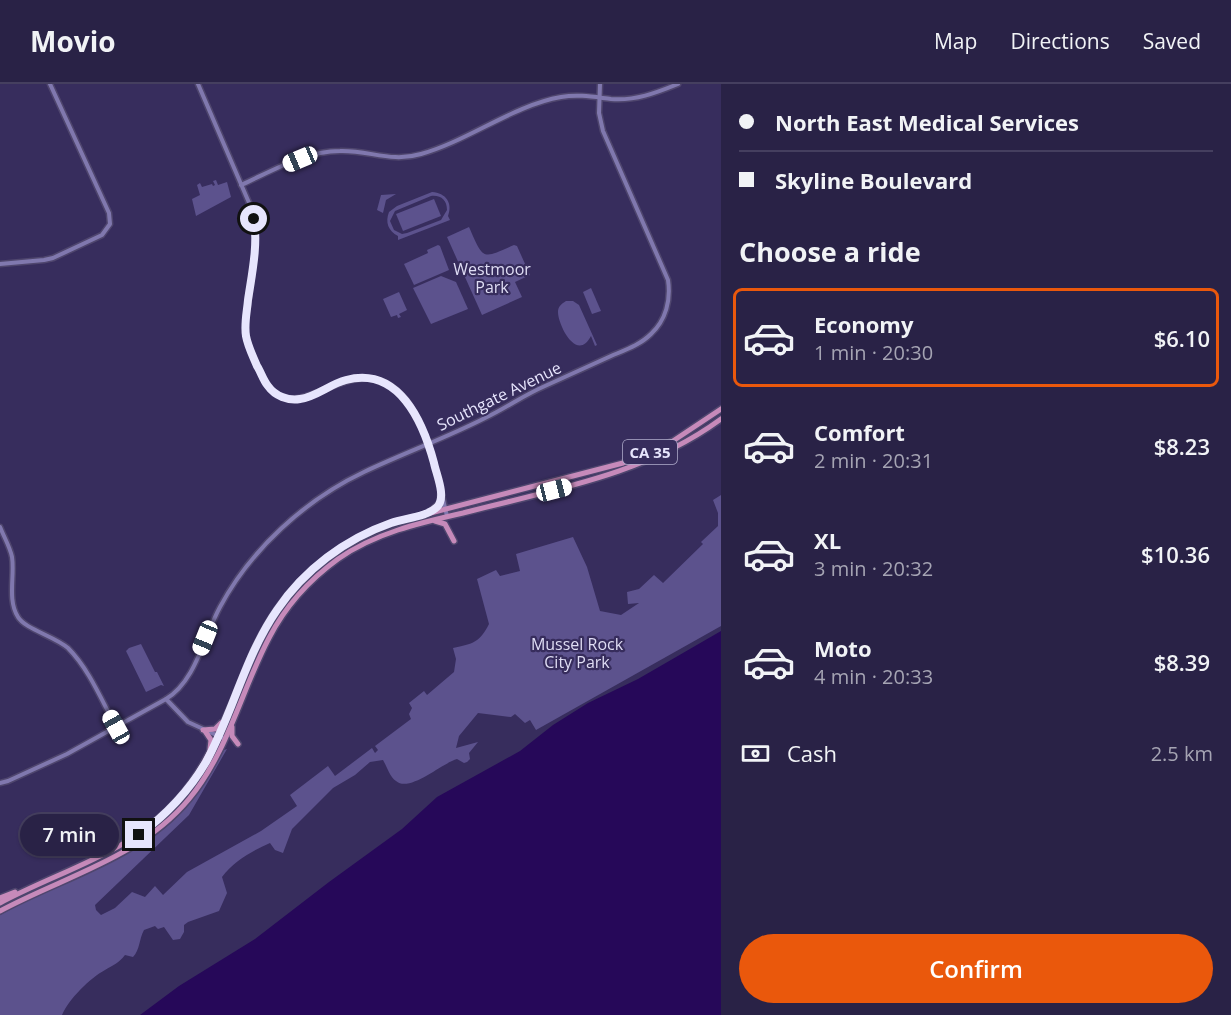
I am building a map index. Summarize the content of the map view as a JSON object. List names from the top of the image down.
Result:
{
  "streets": {
    "main road": ["CA 35"],
    "street": ["Southgate Avenue"]
  },
  "parks": ["Westmoor Park", "Mussel Rock City Park"],
  "page": {
    "header": "Movio",
    "nav": ["Map", "Directions", "Saved"],
    "banner": ["North East Medical Services", "Skyline Boulevard"],
    "heading": "Choose a ride",
    "list": [
      {
        "name": "Economy",
        "note": "1 min · 20:30",
        "value": "$6.10"
      },
      {
        "name": "Comfort",
        "note": "2 min · 20:31",
        "value": "$8.23"
      },
      {
        "name": "XL",
        "note": "3 min · 20:32",
        "value": "$10.36"
      },
      {
        "name": "Moto",
        "note": "4 min · 20:33",
        "value": "$8.39"
      }
    ],
    "pay": ["Cash", "2.5 km"],
    "bubble": "7 min",
    "buttons": "Confirm"
  }
}
